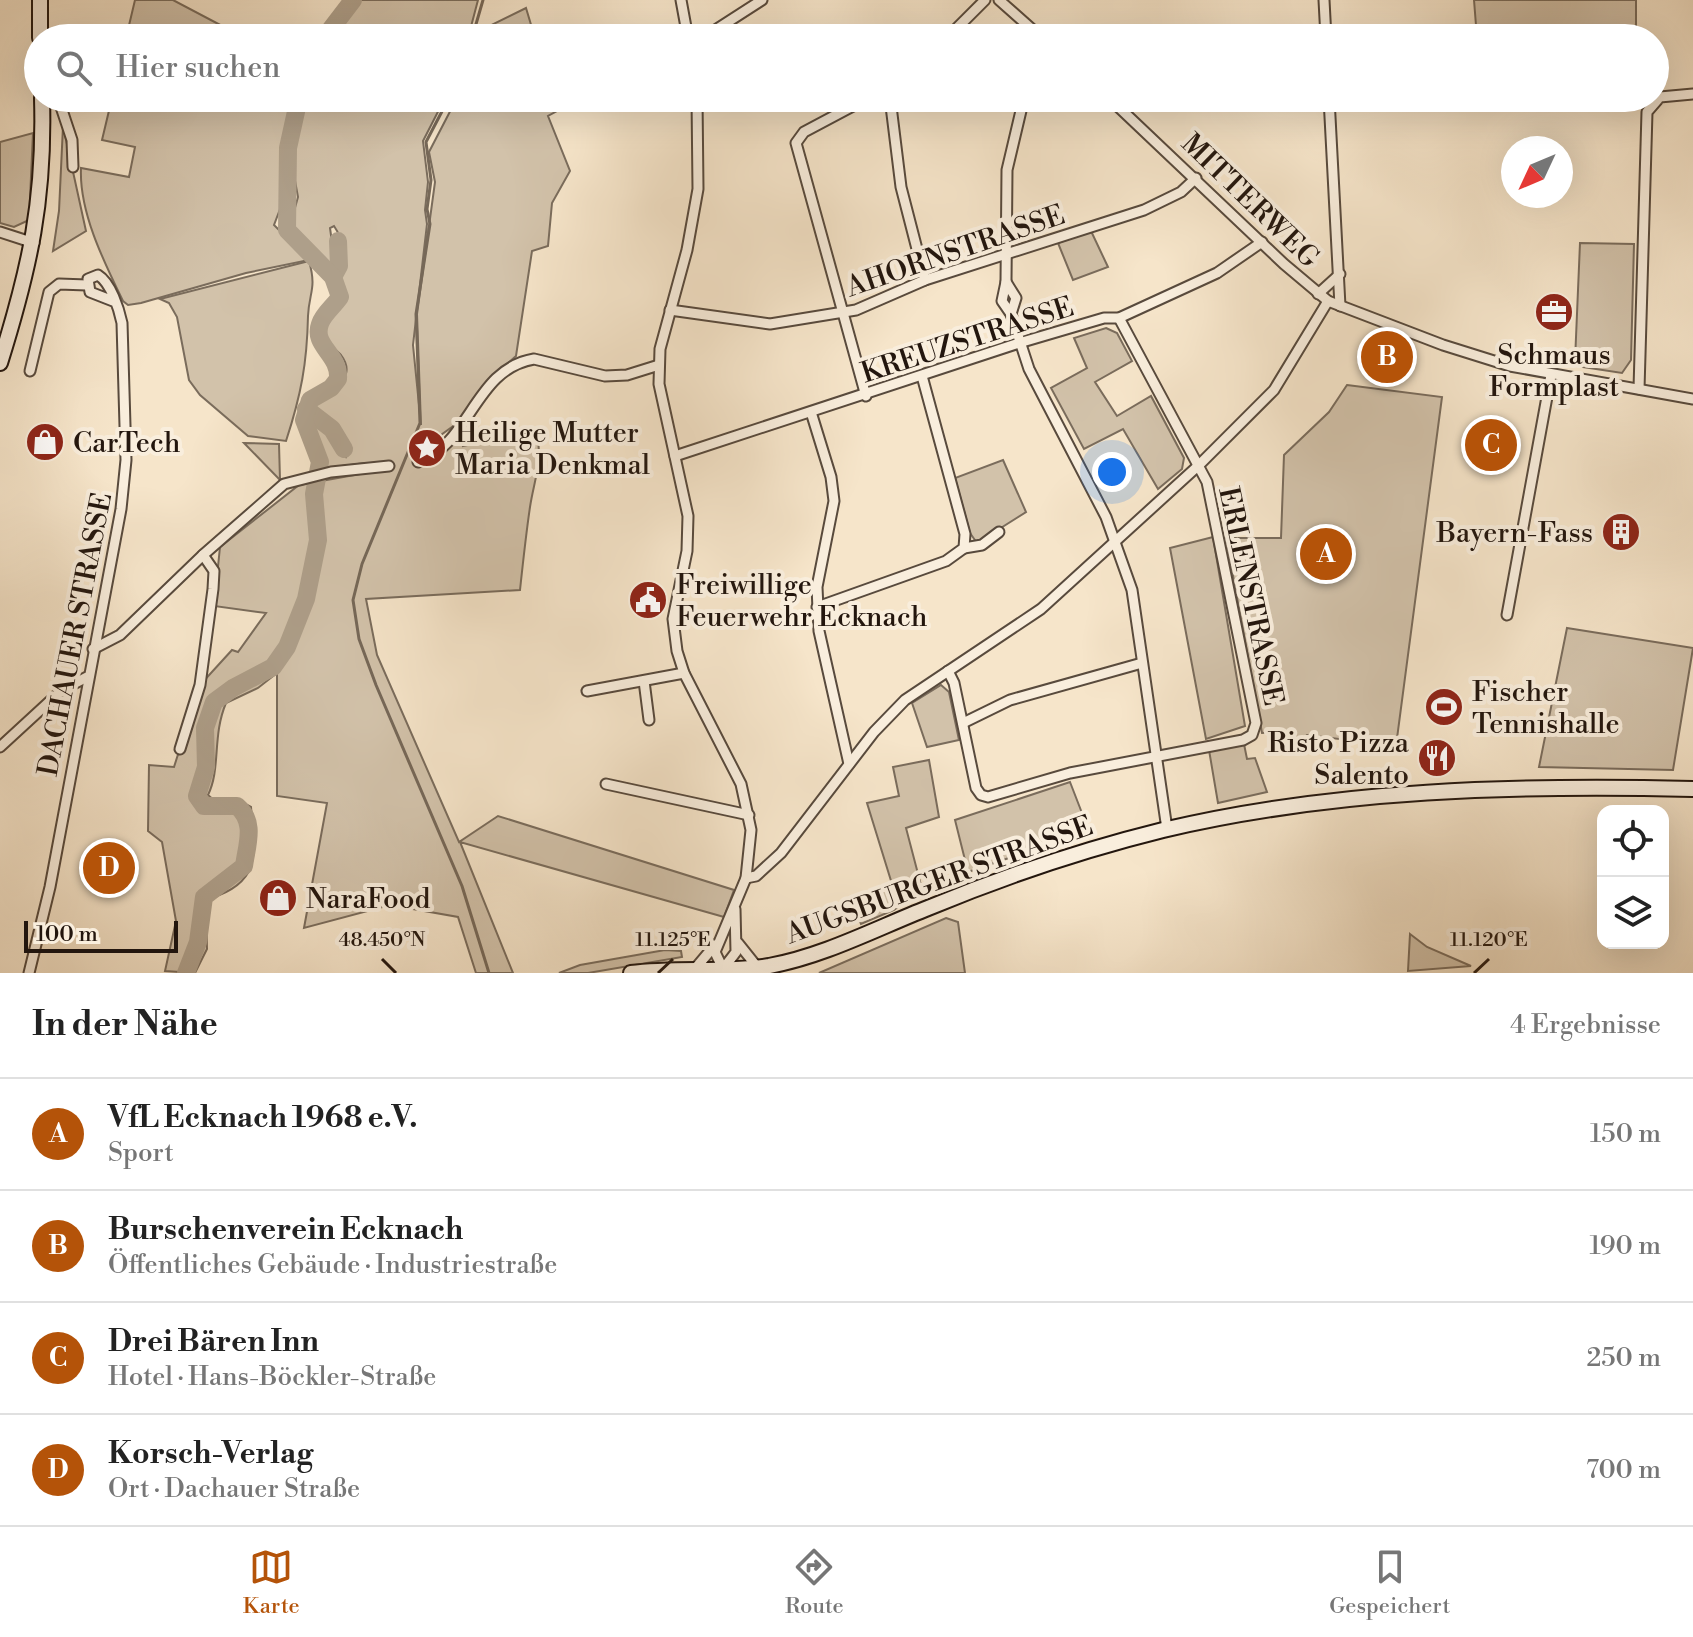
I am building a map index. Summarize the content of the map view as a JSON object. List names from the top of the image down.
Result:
{
  "streets": {
    "main road": ["AUGSBURGER STRASSE"],
    "street": [
      "MITTERWEG",
      "AHORNSTRASSE",
      "KREUZSTRASSE",
      "ERLENSTRASSE",
      "DACHAUER STRASSE"
    ]
  },
  "crossings": [
    ["MITTERWEG", "AHORNSTRASSE"],
    ["MITTERWEG", "KREUZSTRASSE"],
    ["KREUZSTRASSE", "ERLENSTRASSE"]
  ],
  "places": {
    "office": ["Schmaus Formplast"],
    "shop": ["CarTech", "NaraFood"],
    "place": ["Heilige Mutter Maria Denkmal"],
    "building": ["Bayern-Fass"],
    "public building": ["Freiwillige Feuerwehr Ecknach"],
    "sports": ["Fischer Tennishalle"],
    "restaurant": ["Risto Pizza Salento"]
  },
  "scale_bar": "100 m",
  "north": "bottom left",
  "page": {
    "search": "Hier suchen",
    "pins": [
      "B",
      "C",
      "A",
      "D"
    ],
    "scale": "100 m",
    "heading": ["In der Nähe", "4 Ergebnisse"],
    "list": [
      {
        "mark": "A",
        "name": "VfL Ecknach 1968 e.V.",
        "note": "Sport",
        "value": "150 m"
      },
      {
        "mark": "B",
        "name": "Burschenverein Ecknach",
        "note": "Öffentliches Gebäude · Industriestraße",
        "value": "190 m"
      },
      {
        "mark": "C",
        "name": "Drei Bären Inn",
        "note": "Hotel · Hans-Böckler-Straße",
        "value": "250 m"
      },
      {
        "mark": "D",
        "name": "Korsch-Verlag",
        "note": "Ort · Dachauer Straße",
        "value": "700 m"
      }
    ],
    "nav": ["Karte", "Route", "Gespeichert"]
  },
  "coordinates": ["48.450°N", "11.125°E", "11.120°E"]
}
